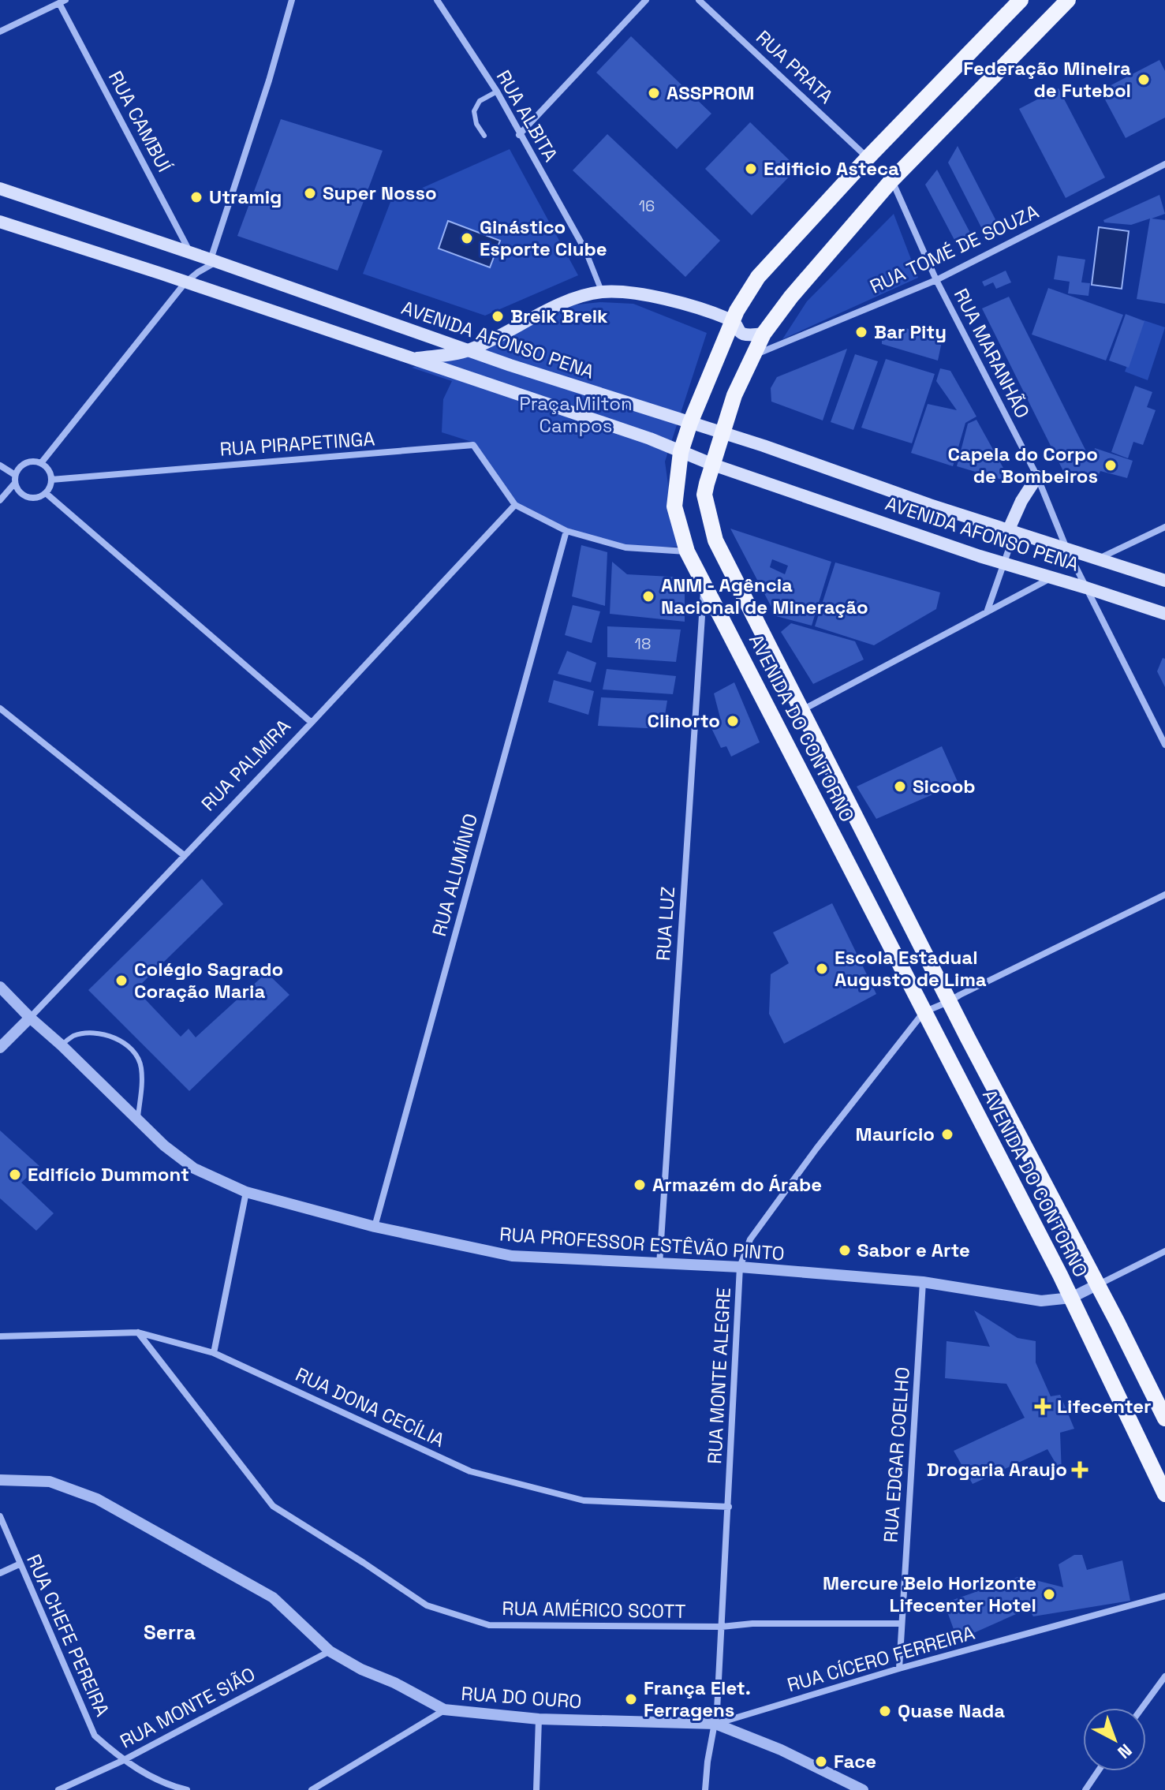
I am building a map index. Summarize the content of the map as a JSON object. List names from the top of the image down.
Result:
{
  "streets": {
    "main road": ["AVENIDA AFONSO PENA", "AVENIDA DO CONTORNO"],
    "street": [
      "RUA PRATA",
      "RUA ALBITA",
      "RUA CAMBUÍ",
      "RUA TOMÉ DE SOUZA",
      "RUA MARANHÃO",
      "RUA PIRAPETINGA",
      "RUA PALMIRA",
      "RUA ALUMÍNIO",
      "RUA LUZ",
      "RUA PROFESSOR ESTÊVÃO PINTO",
      "RUA MONTE ALEGRE",
      "RUA DONA CECÍLIA",
      "RUA EDGAR COELHO",
      "RUA AMÉRICO SCOTT",
      "RUA CHEFE PEREIRA",
      "RUA CÍCERO FERREIRA",
      "RUA DO OURO",
      "RUA MONTE SIÃO"
    ]
  },
  "crossings": [
    ["RUA PRATA", "AVENIDA DO CONTORNO"],
    ["RUA CAMBUÍ", "AVENIDA AFONSO PENA"],
    ["RUA TOMÉ DE SOUZA", "RUA MARANHÃO"],
    ["RUA TOMÉ DE SOUZA", "AVENIDA DO CONTORNO"],
    ["AVENIDA AFONSO PENA", "RUA MARANHÃO"],
    ["AVENIDA AFONSO PENA", "AVENIDA DO CONTORNO"],
    ["RUA MARANHÃO", "AVENIDA DO CONTORNO"],
    ["RUA PIRAPETINGA", "RUA PALMIRA"],
    ["AVENIDA DO CONTORNO", "RUA LUZ"],
    ["AVENIDA DO CONTORNO", "RUA PROFESSOR ESTÊVÃO PINTO"],
    ["AVENIDA DO CONTORNO", "RUA MONTE ALEGRE"],
    ["RUA PALMIRA", "RUA PROFESSOR ESTÊVÃO PINTO"],
    ["RUA ALUMÍNIO", "RUA PROFESSOR ESTÊVÃO PINTO"],
    ["RUA LUZ", "RUA PROFESSOR ESTÊVÃO PINTO"],
    ["RUA PROFESSOR ESTÊVÃO PINTO", "RUA MONTE ALEGRE"],
    ["RUA PROFESSOR ESTÊVÃO PINTO", "RUA EDGAR COELHO"],
    ["RUA MONTE ALEGRE", "RUA DONA CECÍLIA"],
    ["RUA MONTE ALEGRE", "RUA AMÉRICO SCOTT"],
    ["RUA MONTE ALEGRE", "RUA CÍCERO FERREIRA"],
    ["RUA MONTE ALEGRE", "RUA DO OURO"],
    ["RUA DONA CECÍLIA", "RUA AMÉRICO SCOTT"],
    ["RUA EDGAR COELHO", "RUA AMÉRICO SCOTT"],
    ["RUA EDGAR COELHO", "RUA CÍCERO FERREIRA"],
    ["RUA CHEFE PEREIRA", "RUA MONTE SIÃO"],
    ["RUA CÍCERO FERREIRA", "RUA DO OURO"],
    ["RUA DO OURO", "RUA MONTE SIÃO"]
  ],
  "districts": ["Serra"],
  "parks": ["Praça Milton Campos"],
  "places": {
    "other": [
      "Federação Mineira de Futebol",
      "ASSPROM",
      "Edificio Asteca",
      "Super Nosso",
      "Utramig",
      "Ginástico Esporte Clube",
      "Breik Breik",
      "Bar Pity",
      "Capela do Corpo de Bombeiros",
      "ANM - Agência Nacional de Mineração",
      "Clinorto",
      "Sicoob",
      "Escola Estadual Augusto de Lima",
      "Colégio Sagrado Coração Maria",
      "Maurício",
      "Edifício Dummont",
      "Armazém do Árabe",
      "Sabor e Arte",
      "Mercure Belo Horizonte Lifecenter Hotel",
      "França Elet. Ferragens",
      "Quase Nada",
      "Face"
    ],
    "health": ["Lifecenter", "Drogaria Araujo"]
  },
  "house_numbers": ["16", "18"],
  "north": "bottom right"
}
